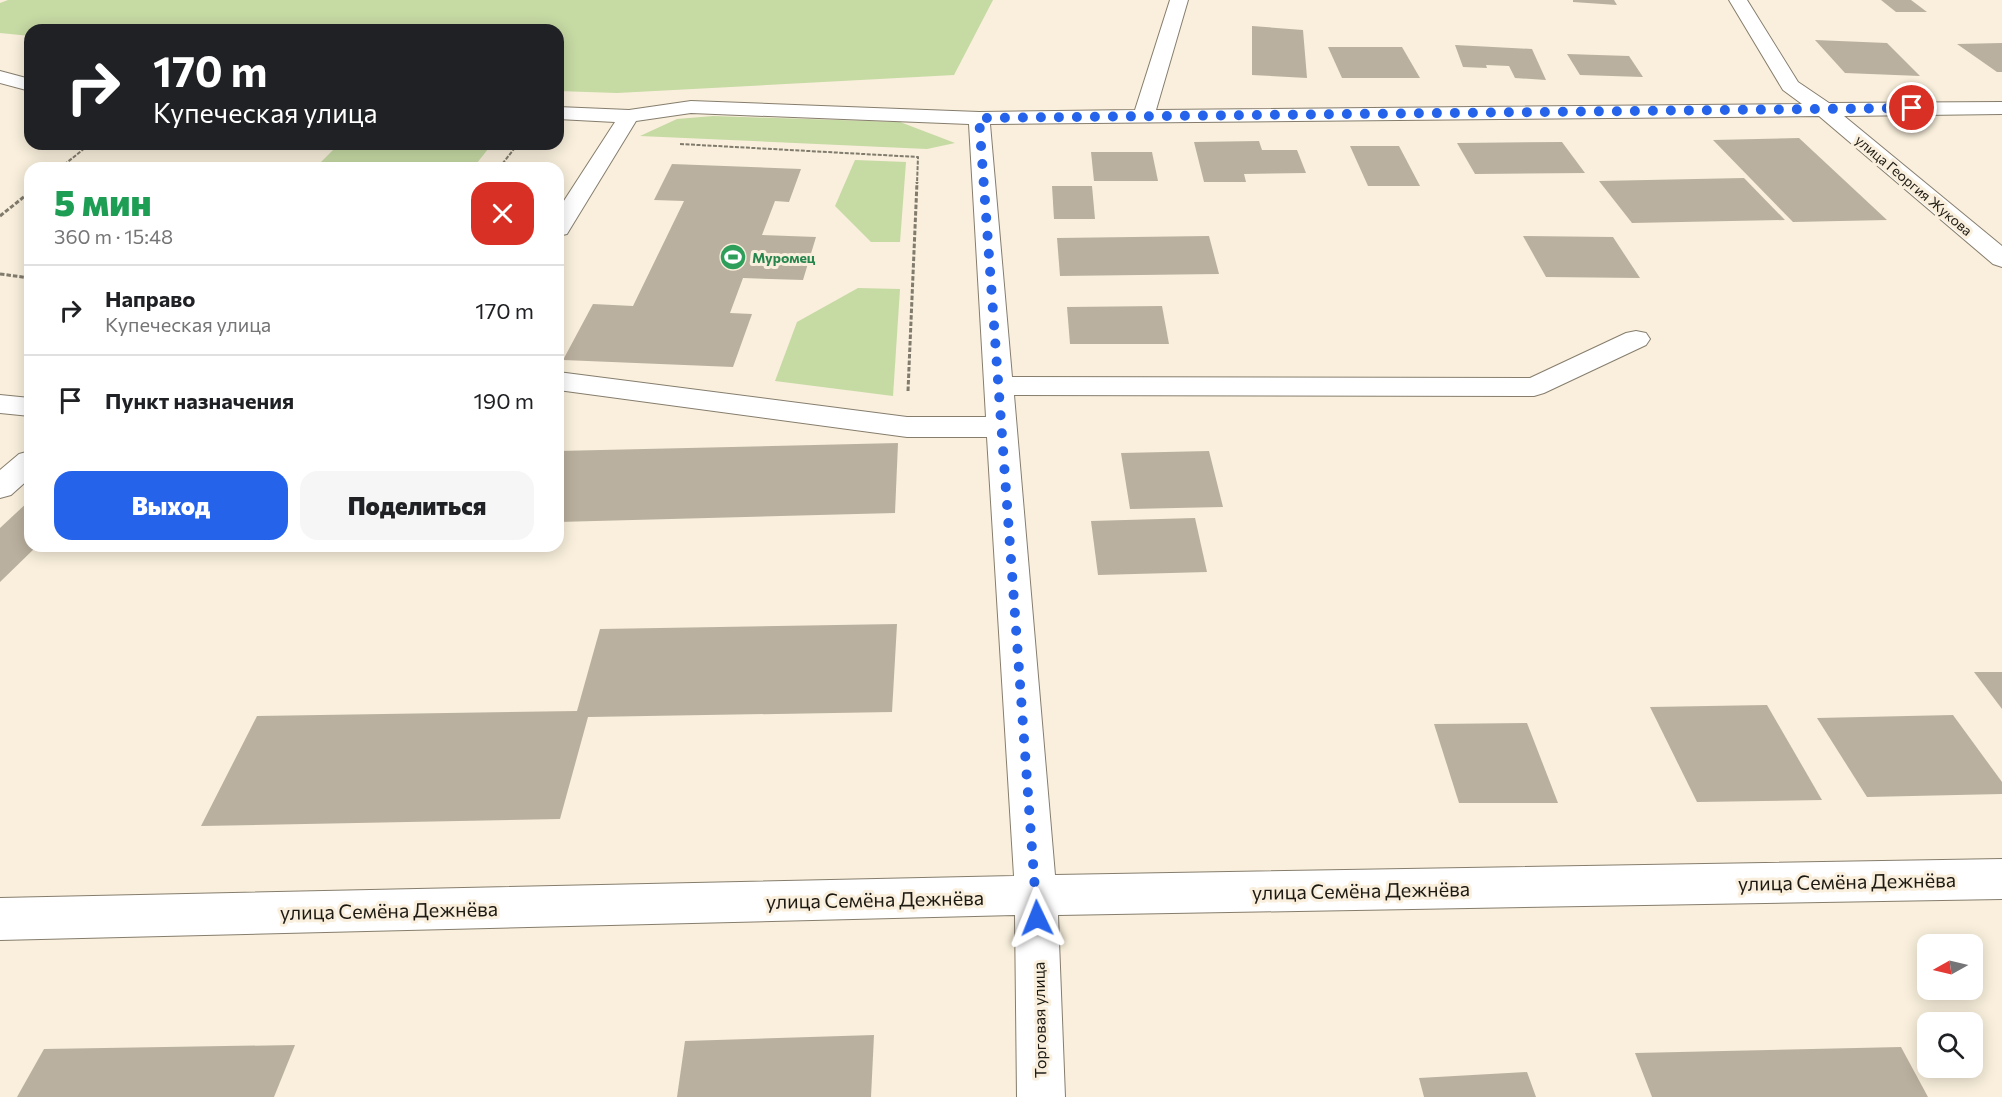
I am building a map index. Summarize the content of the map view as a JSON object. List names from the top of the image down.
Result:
{
  "streets": {
    "street": ["улица Георгия Жукова", "улица Семёна Дежнёва", "Торговая улица"]
  },
  "crossings": [
    ["улица Семёна Дежнёва", "Торговая улица"]
  ],
  "places": {
    "sports": ["Муромец"]
  },
  "north": "left",
  "page": {
    "turn": ["170 m", "Купеческая улица"],
    "heading": ["5 мин", "360 m · 15:48"],
    "list": [
      {
        "name": "Направо",
        "note": "Купеческая улица",
        "value": "170 m"
      },
      {
        "name": "Пункт назначения",
        "value": "190 m"
      }
    ],
    "buttons": ["Выход", "Поделиться"]
  }
}
